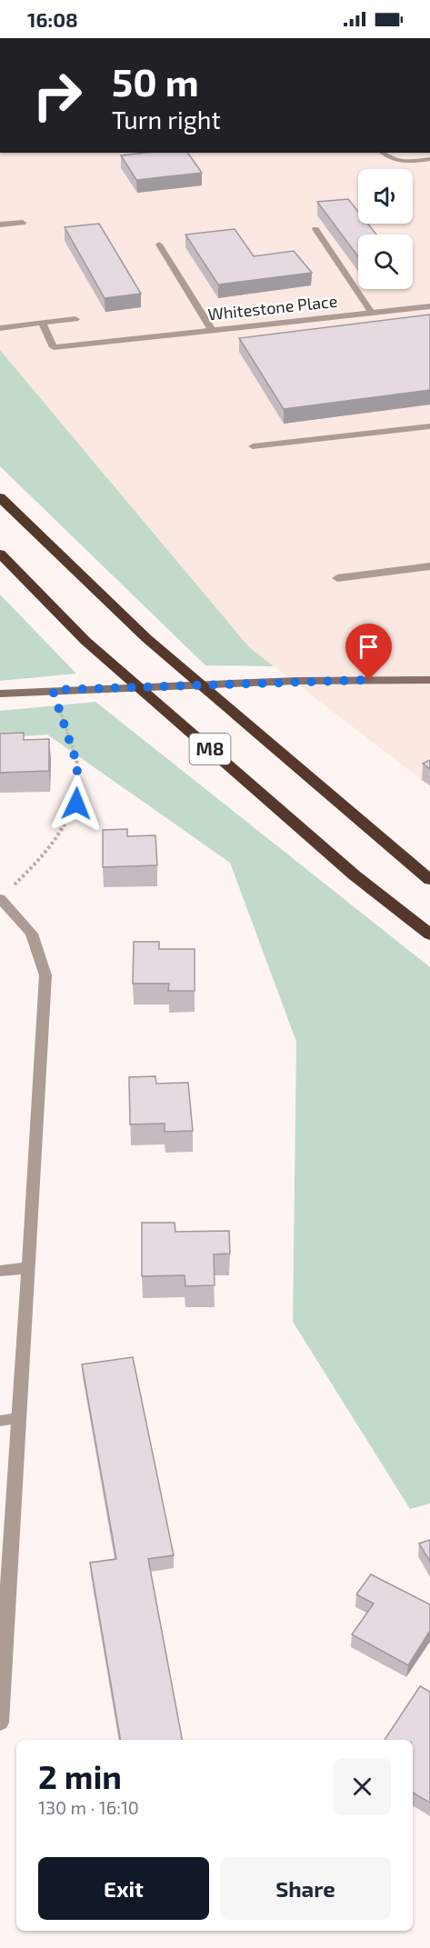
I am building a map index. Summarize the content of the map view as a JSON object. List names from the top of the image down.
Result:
{
  "streets": {
    "highway": ["M8"],
    "street": ["Whitestone Place"]
  },
  "page": {
    "status": "16:08",
    "turn": ["50 m", "Turn right"],
    "heading": ["2 min", "130 m · 16:10"],
    "buttons": ["Exit", "Share"]
  }
}
